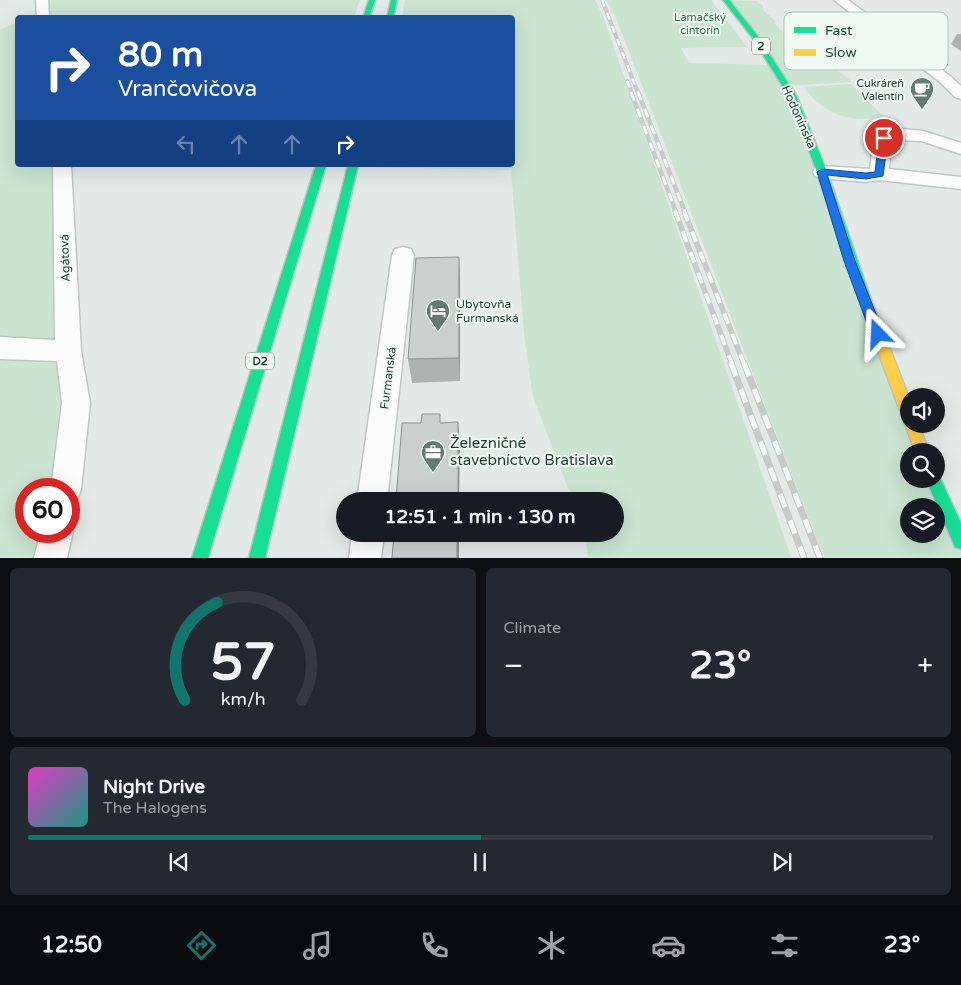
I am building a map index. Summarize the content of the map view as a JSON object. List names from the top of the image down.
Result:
{
  "streets": {
    "main road": ["2", "Hodonínska", "D2"],
    "street": ["Agátová", "Furmanská"]
  },
  "parks": ["Lamačský cintorín"],
  "places": {
    "cafe": ["Cukráreň Valentín"],
    "hotel": ["Ubytovňa Furmanská"],
    "office": ["Železničné stavebníctvo Bratislava"]
  },
  "legend": ["Fast", "Slow"],
  "page": {
    "turn": ["80 m", "Vrančovičova"],
    "limit": "60",
    "trip": "12:51 · 1 min · 130 m",
    "tile": "Climate",
    "heat": ["−", "23°", "+"],
    "song": ["Night Drive", "The Halogens"],
    "tabs": ["12:50", "23°"],
    "gauge": ["57", "km/h"]
  }
}
